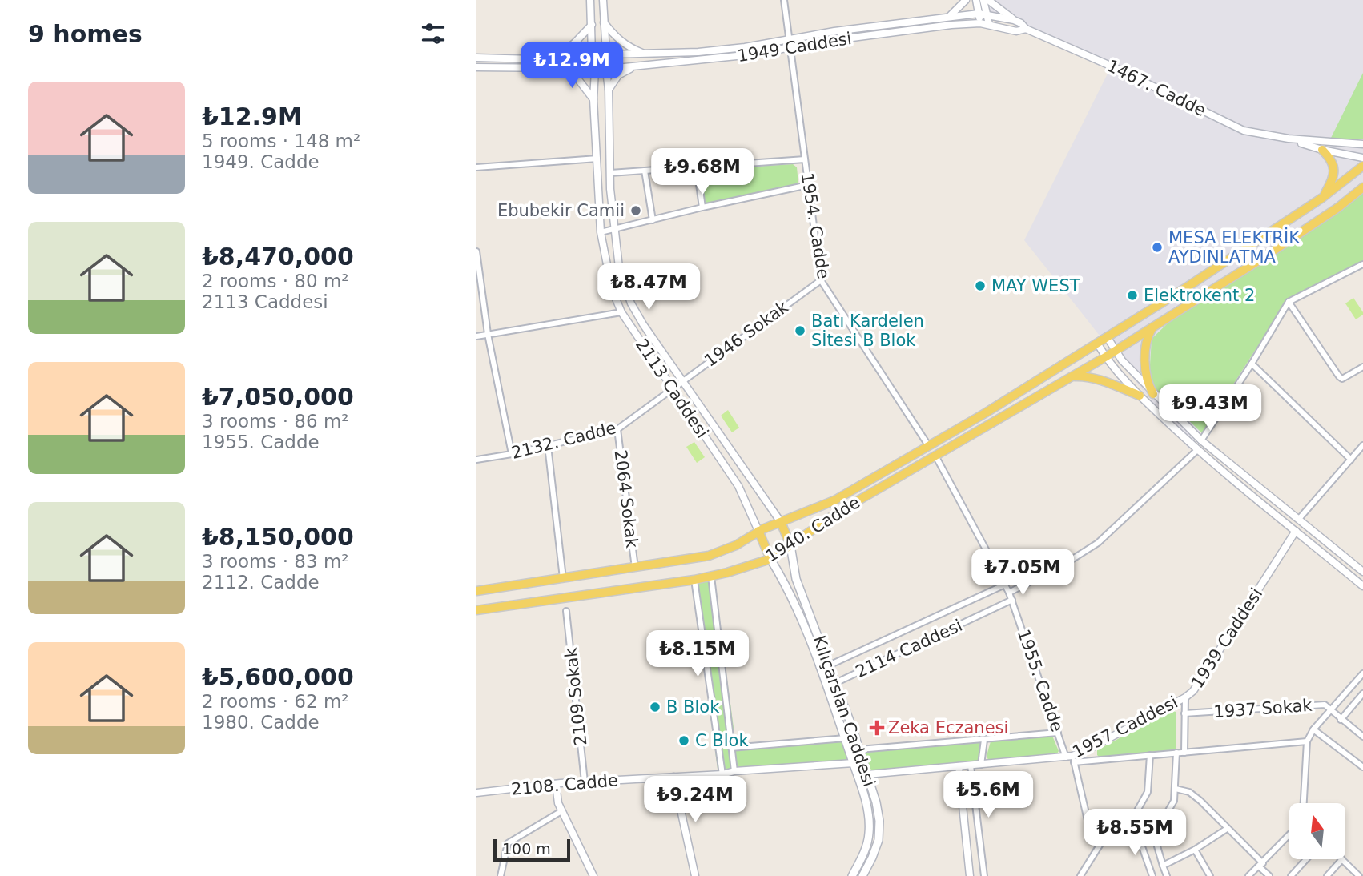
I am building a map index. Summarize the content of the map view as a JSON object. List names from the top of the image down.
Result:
{
  "streets": {
    "main road": ["1940. Cadde", "Kılıçarslan Caddesi"],
    "street": [
      "1949 Caddesi",
      "1467. Cadde",
      "1954. Cadde",
      "1946 Sokak",
      "2113 Caddesi",
      "2132. Cadde",
      "2064 Sokak",
      "1939 Caddesi",
      "2114 Caddesi",
      "1955. Cadde",
      "2109 Sokak",
      "1937 Sokak",
      "1957 Caddesi",
      "2108. Cadde"
    ]
  },
  "crossings": [
    ["1949 Caddesi", "1467. Cadde"],
    ["1949 Caddesi", "1954. Cadde"],
    ["1949 Caddesi", "2113 Caddesi"],
    ["1954. Cadde", "1946 Sokak"],
    ["1954. Cadde", "1940. Cadde"],
    ["1946 Sokak", "2113 Caddesi"],
    ["1946 Sokak", "2132. Cadde"],
    ["2113 Caddesi", "2132. Cadde"],
    ["2113 Caddesi", "1940. Cadde"],
    ["2132. Cadde", "2064 Sokak"],
    ["2064 Sokak", "1940. Cadde"],
    ["1940. Cadde", "1955. Cadde"],
    ["1940. Cadde", "Kılıçarslan Caddesi"],
    ["1939 Caddesi", "1937 Sokak"],
    ["1939 Caddesi", "1957 Caddesi"],
    ["2114 Caddesi", "1955. Cadde"],
    ["2114 Caddesi", "Kılıçarslan Caddesi"],
    ["1955. Cadde", "1957 Caddesi"],
    ["2109 Sokak", "2108. Cadde"],
    ["Kılıçarslan Caddesi", "1957 Caddesi"],
    ["Kılıçarslan Caddesi", "2108. Cadde"]
  ],
  "places": {
    "other": [
      "Ebubekir Camii",
      "MESA ELEKTRİK AYDINLATMA",
      "MAY WEST",
      "Elektrokent 2",
      "Batı Kardelen Sİtesi B Blok",
      "B Blok",
      "C Blok"
    ],
    "health": ["Zeka Eczanesi"]
  },
  "scale_bar": "100 m",
  "north": "top",
  "page": {
    "heading": "9 homes",
    "price": [
      "₺12.9M",
      "₺9.68M",
      "₺8.47M",
      "₺9.43M",
      "₺7.05M",
      "₺8.15M",
      "₺5.6M",
      "₺9.24M",
      "₺8.55M"
    ],
    "list": [
      {
        "name": "₺12.9M",
        "note": "5 rooms · 148 m² · 1949. Cadde"
      },
      {
        "name": "₺8,470,000",
        "note": "2 rooms · 80 m² · 2113 Caddesi"
      },
      {
        "name": "₺7,050,000",
        "note": "3 rooms · 86 m² · 1955. Cadde"
      },
      {
        "name": "₺8,150,000",
        "note": "3 rooms · 83 m² · 2112. Cadde"
      },
      {
        "name": "₺5,600,000",
        "note": "2 rooms · 62 m² · 1980. Cadde"
      }
    ],
    "scale": "100 m"
  }
}
